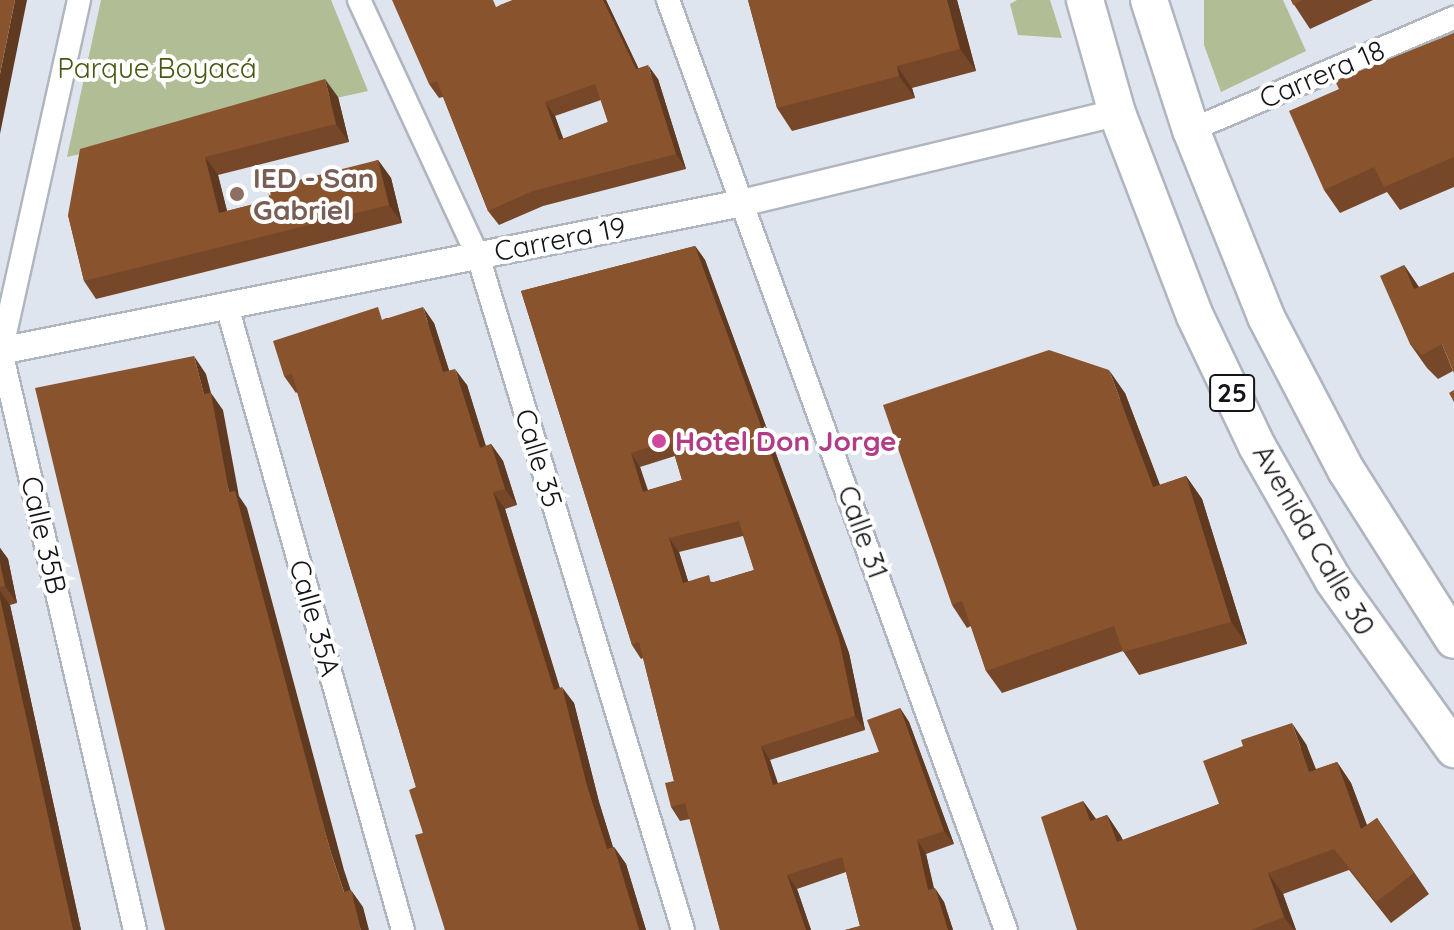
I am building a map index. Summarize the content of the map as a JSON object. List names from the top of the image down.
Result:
{
  "streets": {
    "highway": ["25", "Avenida Calle 30"],
    "street": [
      "Carrera 18",
      "Carrera 19",
      "Calle 35",
      "Calle 31",
      "Calle 35B",
      "Calle 35A"
    ]
  },
  "crossings": [
    ["Carrera 18", "25"],
    ["Carrera 19", "Calle 35"],
    ["Carrera 19", "Calle 31"],
    ["Carrera 19", "Calle 35B"],
    ["Carrera 19", "Avenida Calle 30"],
    ["Carrera 19", "Calle 35A"]
  ],
  "parks": ["Parque Boyacá"],
  "places": ["IED - San Gabriel", "Hotel Don Jorge"]
}
